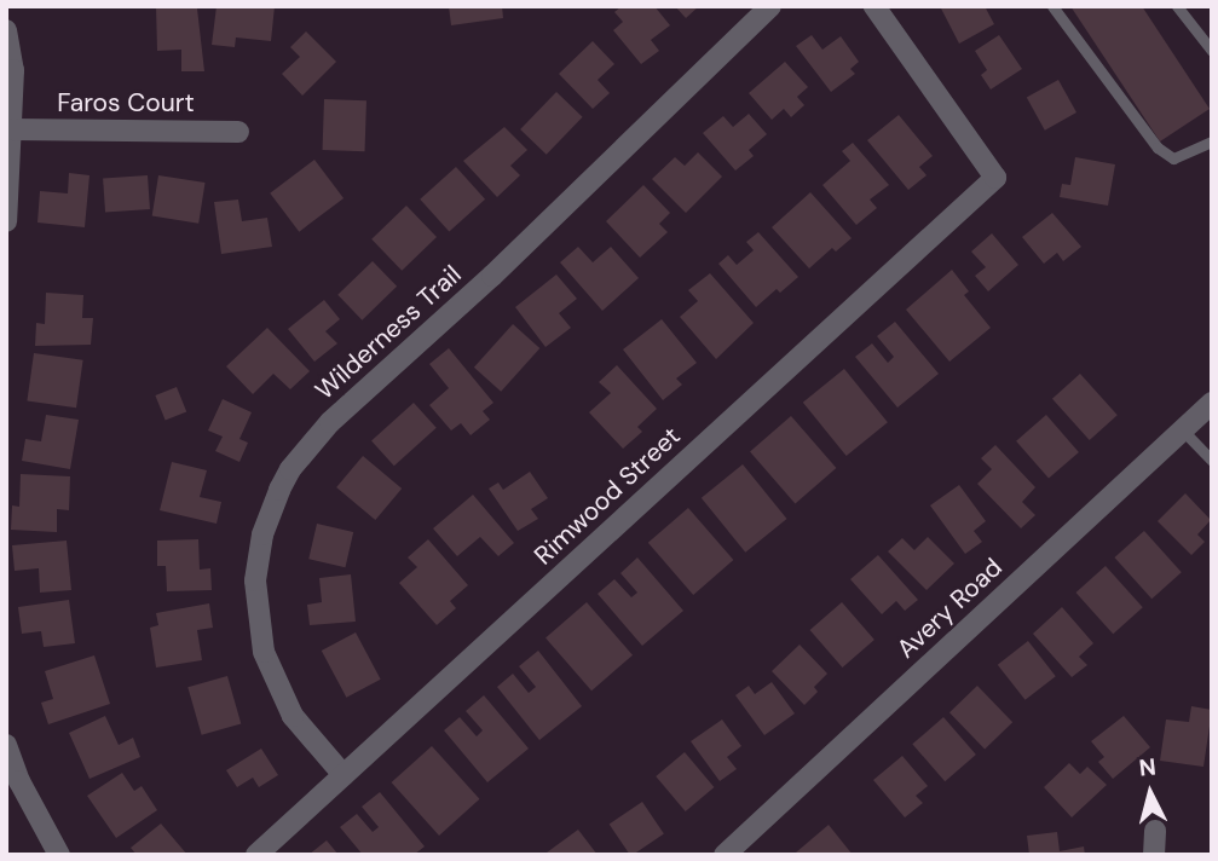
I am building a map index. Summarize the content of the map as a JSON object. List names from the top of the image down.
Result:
{
  "streets": {
    "street": [
      "Faros Court",
      "Wilderness Trail",
      "Rimwood Street",
      "Avery Road"
    ]
  },
  "crossings": [
    ["Wilderness Trail", "Rimwood Street"]
  ],
  "north": "top"
}
